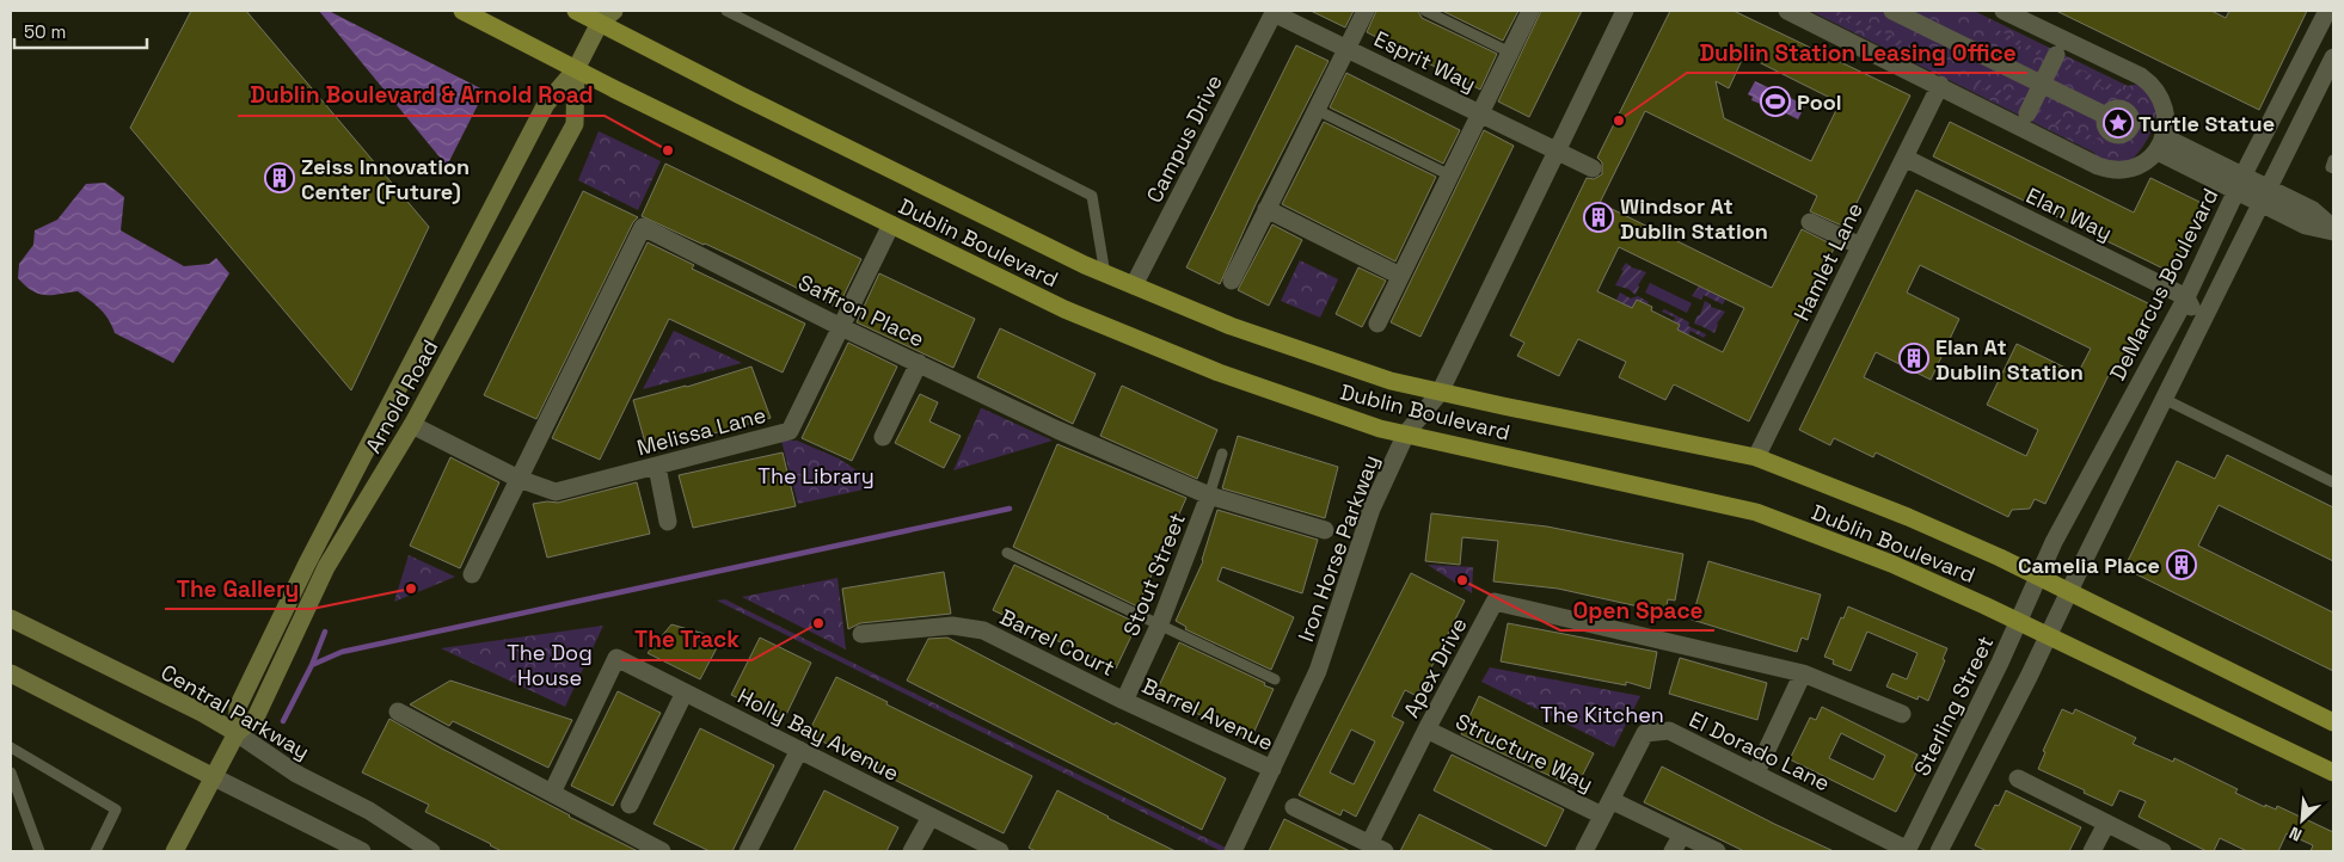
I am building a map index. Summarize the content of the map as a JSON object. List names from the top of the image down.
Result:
{
  "streets": {
    "main road": ["Dublin Boulevard"],
    "street": [
      "Esprit Way",
      "Campus Drive",
      "Elan Way",
      "Hamlet Lane",
      "DeMarcus Boulevard",
      "Saffron Place",
      "Arnold Road",
      "Melissa Lane",
      "Iron Horse Parkway",
      "Stout Street",
      "Barrel Court",
      "Apex Drive",
      "Sterling Street",
      "Central Parkway",
      "Barrel Avenue",
      "Holly Bay Avenue",
      "El Dorado Lane",
      "Structure Way"
    ]
  },
  "crossings": [
    ["Esprit Way", "Campus Drive"],
    ["Esprit Way", "Iron Horse Parkway"],
    ["Campus Drive", "Dublin Boulevard"],
    ["Elan Way", "Hamlet Lane"],
    ["Elan Way", "DeMarcus Boulevard"],
    ["Dublin Boulevard", "Hamlet Lane"],
    ["Dublin Boulevard", "DeMarcus Boulevard"],
    ["Dublin Boulevard", "Arnold Road"],
    ["Dublin Boulevard", "Melissa Lane"],
    ["Dublin Boulevard", "Iron Horse Parkway"],
    ["Dublin Boulevard", "Sterling Street"],
    ["DeMarcus Boulevard", "Sterling Street"],
    ["Saffron Place", "Melissa Lane"],
    ["Saffron Place", "Stout Street"],
    ["Arnold Road", "Melissa Lane"],
    ["Arnold Road", "Central Parkway"],
    ["Iron Horse Parkway", "Barrel Avenue"],
    ["Stout Street", "Barrel Court"],
    ["Stout Street", "Barrel Avenue"],
    ["Barrel Court", "Barrel Avenue"],
    ["Apex Drive", "Structure Way"],
    ["Sterling Street", "El Dorado Lane"],
    ["El Dorado Lane", "Structure Way"]
  ],
  "parks": ["The Library", "The Dog House", "The Kitchen"],
  "places": {
    "sports": ["Pool"],
    "other": [
      "Dublin Station Leasing Office",
      "Dublin Boulevard & Arnold Road",
      "Open Space",
      "The Gallery",
      "The Track"
    ],
    "place": ["Turtle Statue"],
    "building": [
      "Zeiss Innovation Center (Future)",
      "Windsor At Dublin Station",
      "Elan At Dublin Station",
      "Camelia Place"
    ]
  },
  "scale_bar": "50 m",
  "north": "bottom left"
}
